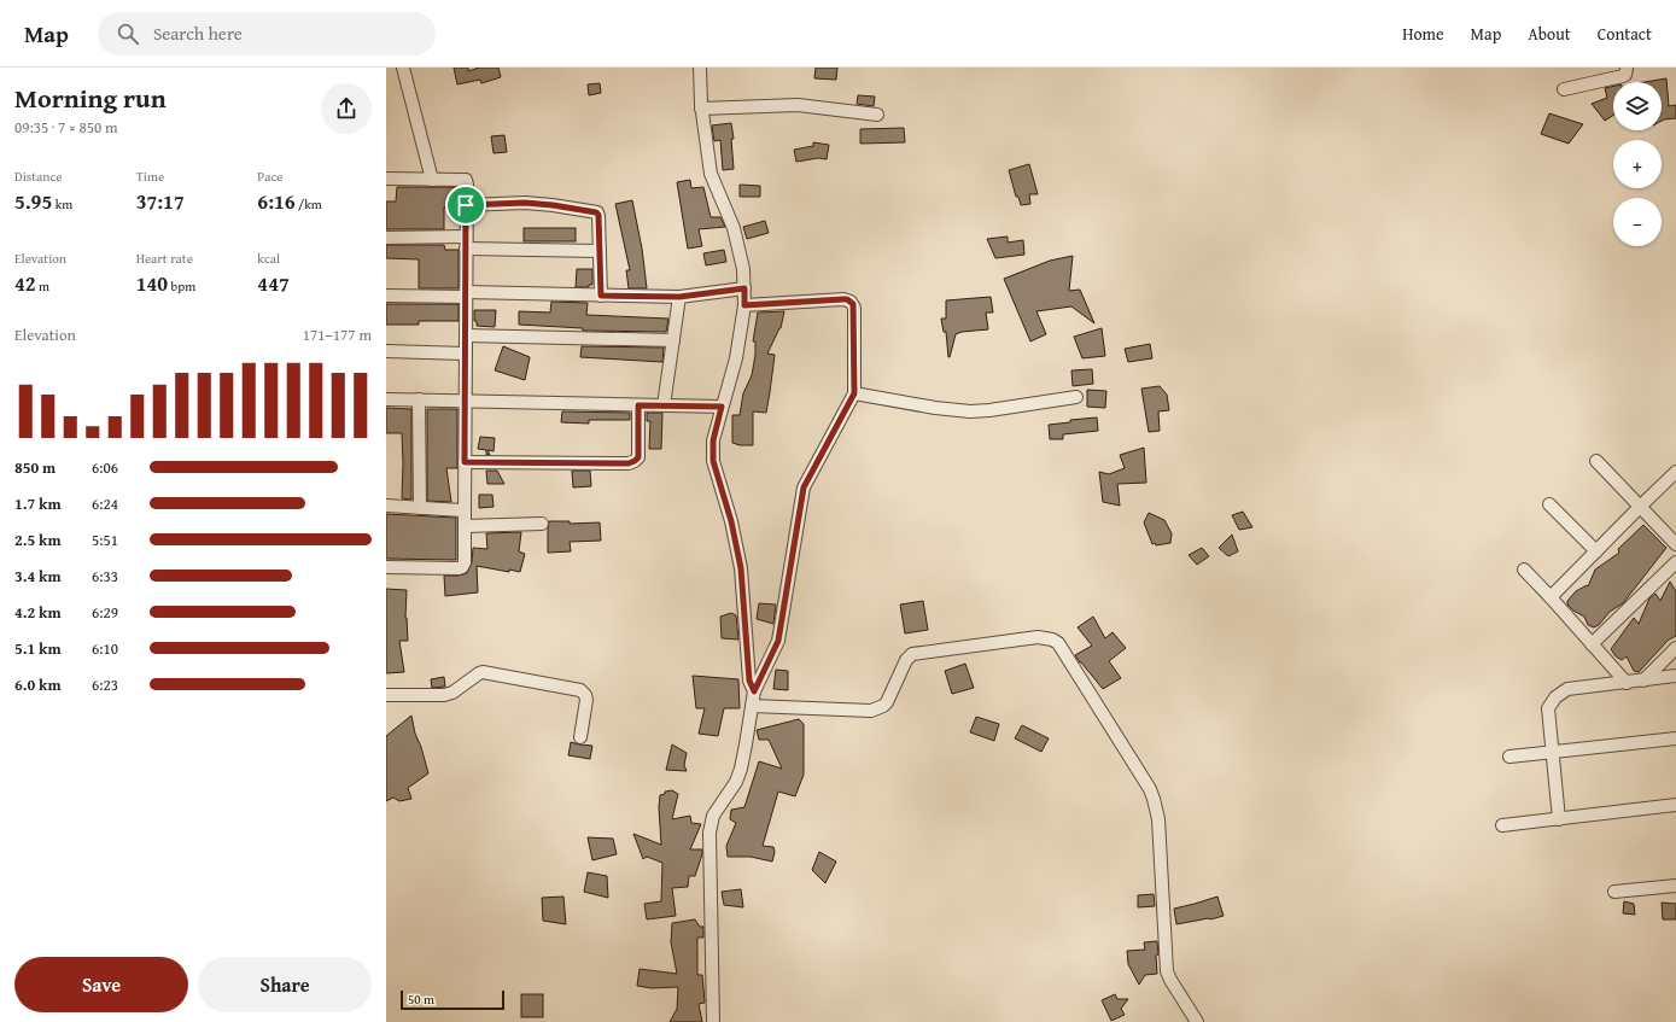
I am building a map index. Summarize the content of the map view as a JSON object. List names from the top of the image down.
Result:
{
  "scale_bar": "50 m",
  "page": {
    "header": "Map",
    "search": "Search here",
    "nav": [
      "Home",
      "Map",
      "About",
      "Contact"
    ],
    "heading": ["Morning run", "09:35 · 7 × 850 m"],
    "map_buttons": ["+", "−"],
    "stats": [
      ["Distance", "5.95 km"],
      ["Time", "37:17"],
      ["Pace", "6:16 /km"],
      ["Elevation", "42 m"],
      ["Heart rate", "140 bpm"],
      ["kcal", "447"]
    ],
    "chart": ["Elevation", "171–177 m"],
    "list": [
      {
        "name": "850 m",
        "note": "6:06"
      },
      {
        "name": "1.7 km",
        "note": "6:24"
      },
      {
        "name": "2.5 km",
        "note": "5:51"
      },
      {
        "name": "3.4 km",
        "note": "6:33"
      },
      {
        "name": "4.2 km",
        "note": "6:29"
      },
      {
        "name": "5.1 km",
        "note": "6:10"
      },
      {
        "name": "6.0 km",
        "note": "6:23"
      }
    ],
    "buttons": ["Save", "Share"],
    "scale": "50 m"
  }
}
